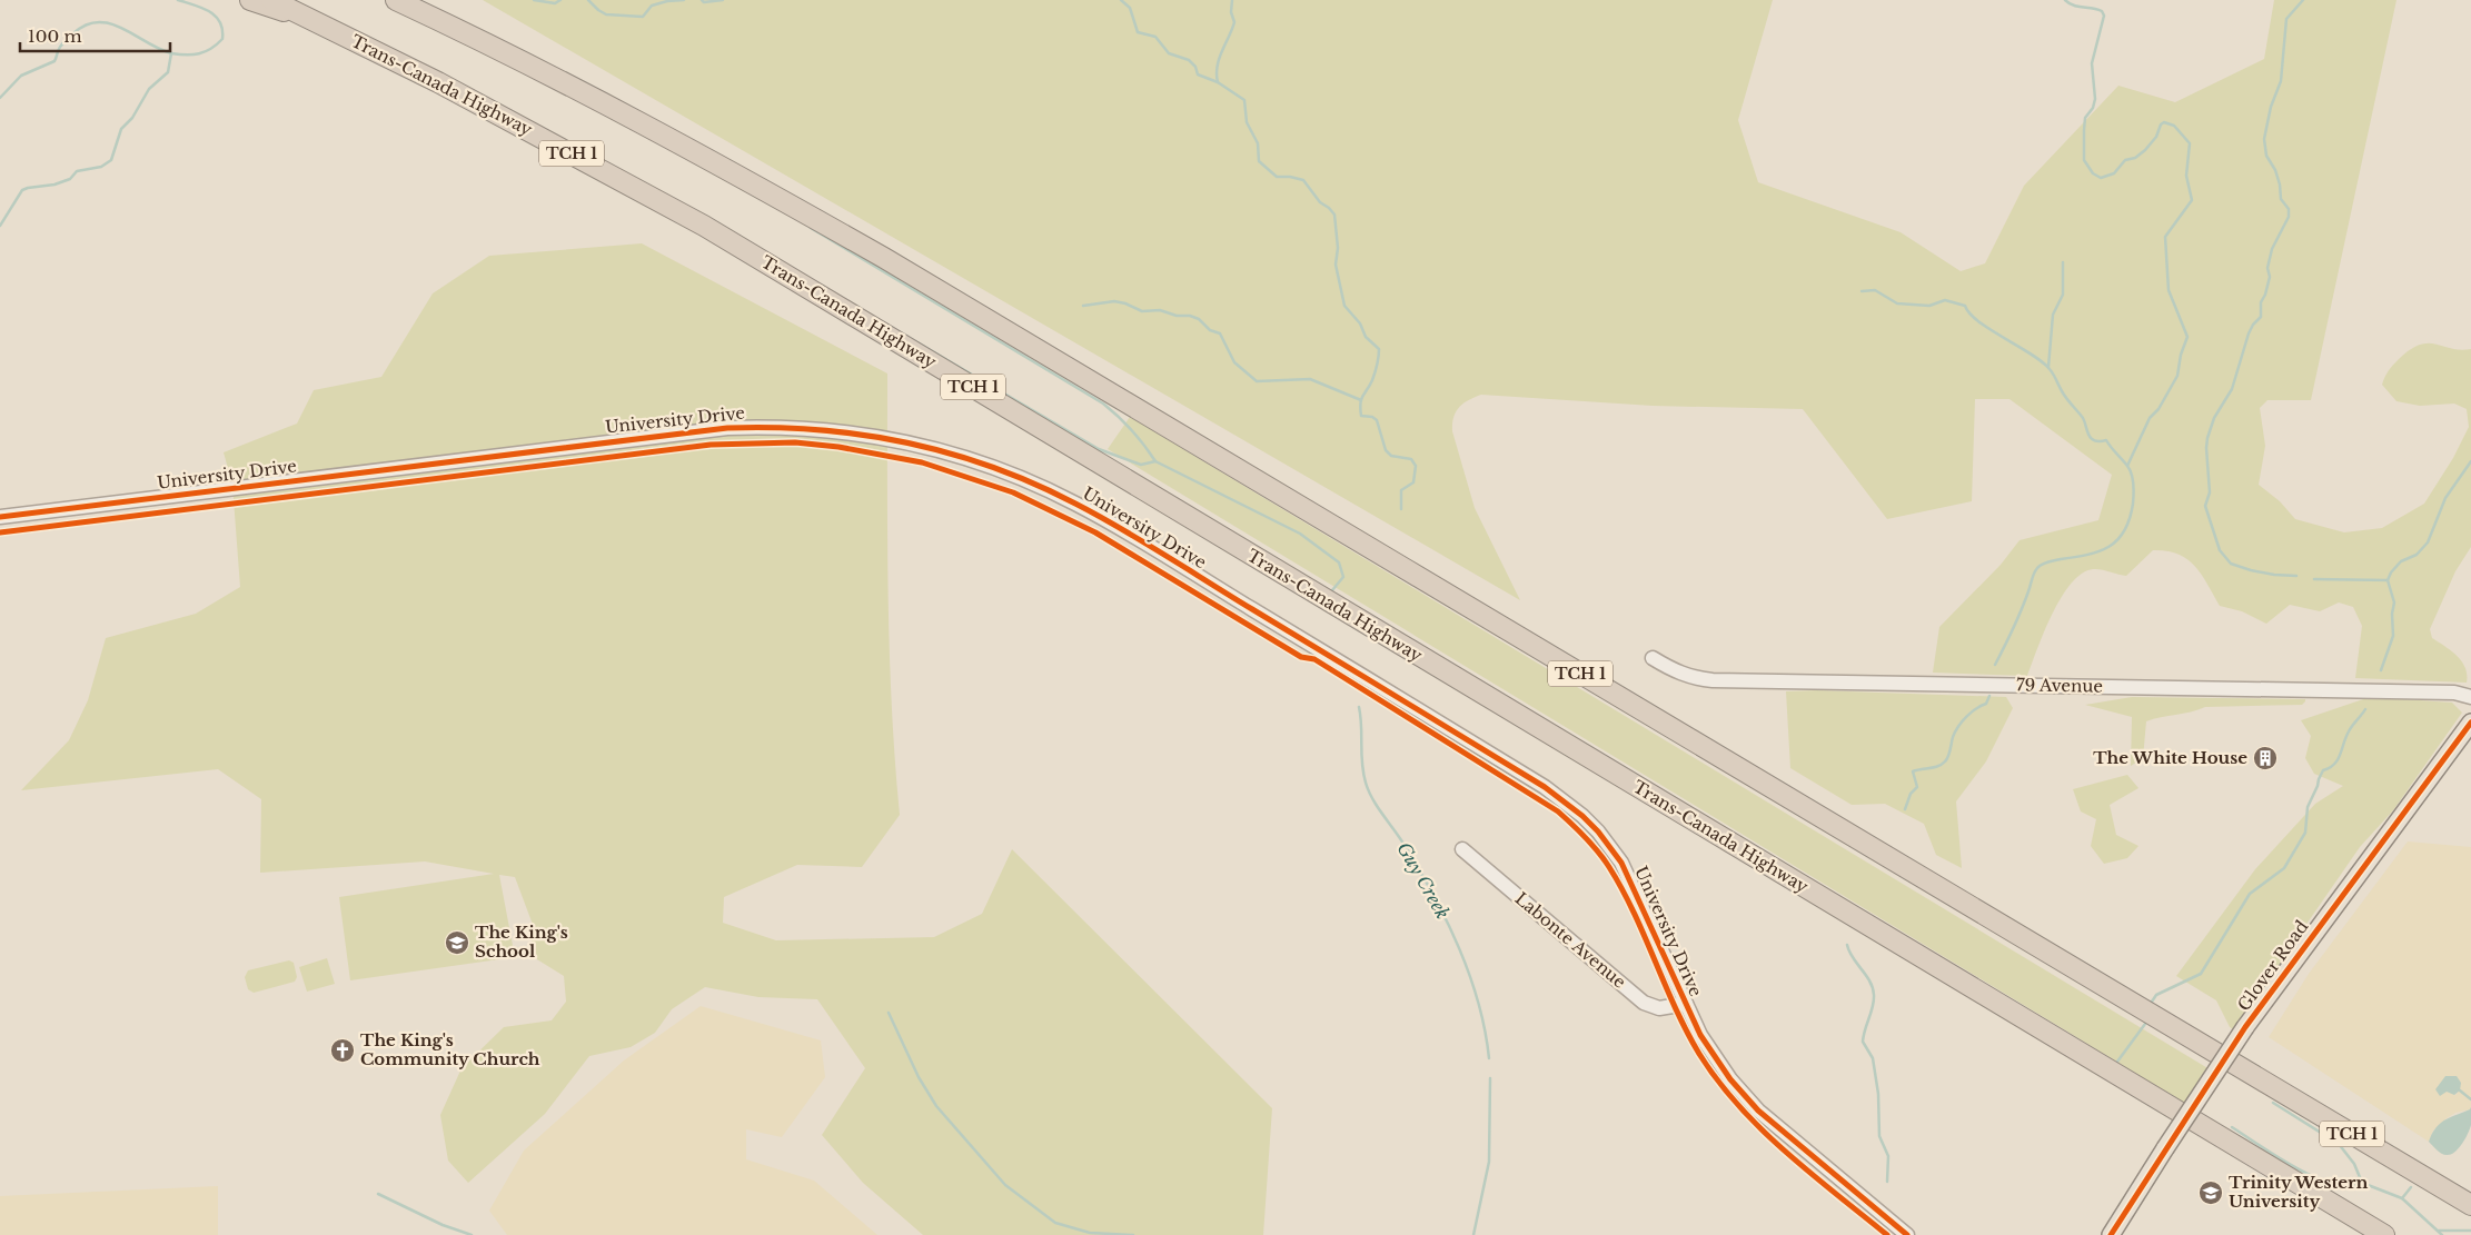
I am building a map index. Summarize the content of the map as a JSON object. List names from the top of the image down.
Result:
{
  "streets": {
    "highway": ["Trans-Canada Highway", "TCH 1"],
    "main road": ["Glover Road"],
    "street": ["University Drive", "79 Avenue", "Labonte Avenue"]
  },
  "crossings": [
    ["University Drive", "Labonte Avenue"]
  ],
  "water": ["Guy Creek"],
  "places": {
    "building": ["The White House"],
    "school or university": ["The King's School", "Trinity Western University"],
    "church": ["The King's Community Church"]
  },
  "scale_bar": "100 m"
}
